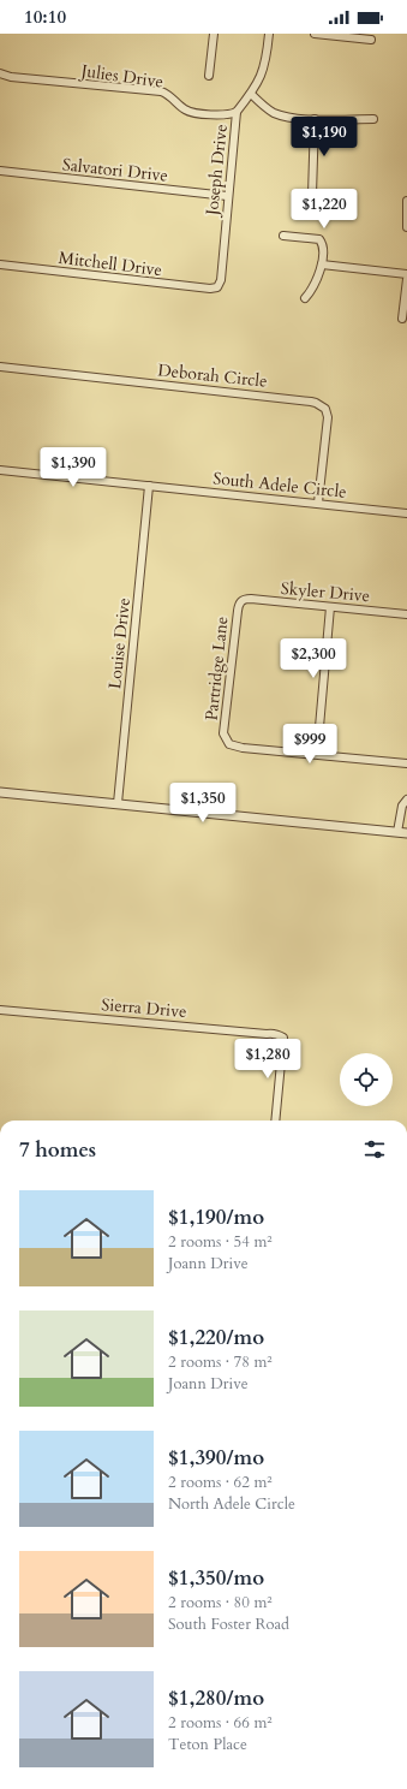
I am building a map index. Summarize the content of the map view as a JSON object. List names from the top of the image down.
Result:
{
  "streets": {
    "street": [
      "Julies Drive",
      "Salvatori Drive",
      "Joseph Drive",
      "Mitchell Drive",
      "Deborah Circle",
      "South Adele Circle",
      "Skyler Drive",
      "Louise Drive",
      "Partridge Lane",
      "Sierra Drive"
    ]
  },
  "crossings": [
    ["Julies Drive", "Joseph Drive"],
    ["Salvatori Drive", "Joseph Drive"],
    ["Joseph Drive", "Mitchell Drive"],
    ["Deborah Circle", "South Adele Circle"],
    ["South Adele Circle", "Louise Drive"],
    ["Skyler Drive", "Partridge Lane"]
  ],
  "page": {
    "status": "10:10",
    "price": [
      "$1,190",
      "$1,220",
      "$1,390",
      "$2,300",
      "$999",
      "$1,350",
      "$1,280"
    ],
    "heading": "7 homes",
    "list": [
      {
        "name": "$1,190/mo",
        "note": "2 rooms · 54 m² · Joann Drive"
      },
      {
        "name": "$1,220/mo",
        "note": "2 rooms · 78 m² · Joann Drive"
      },
      {
        "name": "$1,390/mo",
        "note": "2 rooms · 62 m² · North Adele Circle"
      },
      {
        "name": "$1,350/mo",
        "note": "2 rooms · 80 m² · South Foster Road"
      },
      {
        "name": "$1,280/mo",
        "note": "2 rooms · 66 m² · Teton Place"
      }
    ]
  }
}
